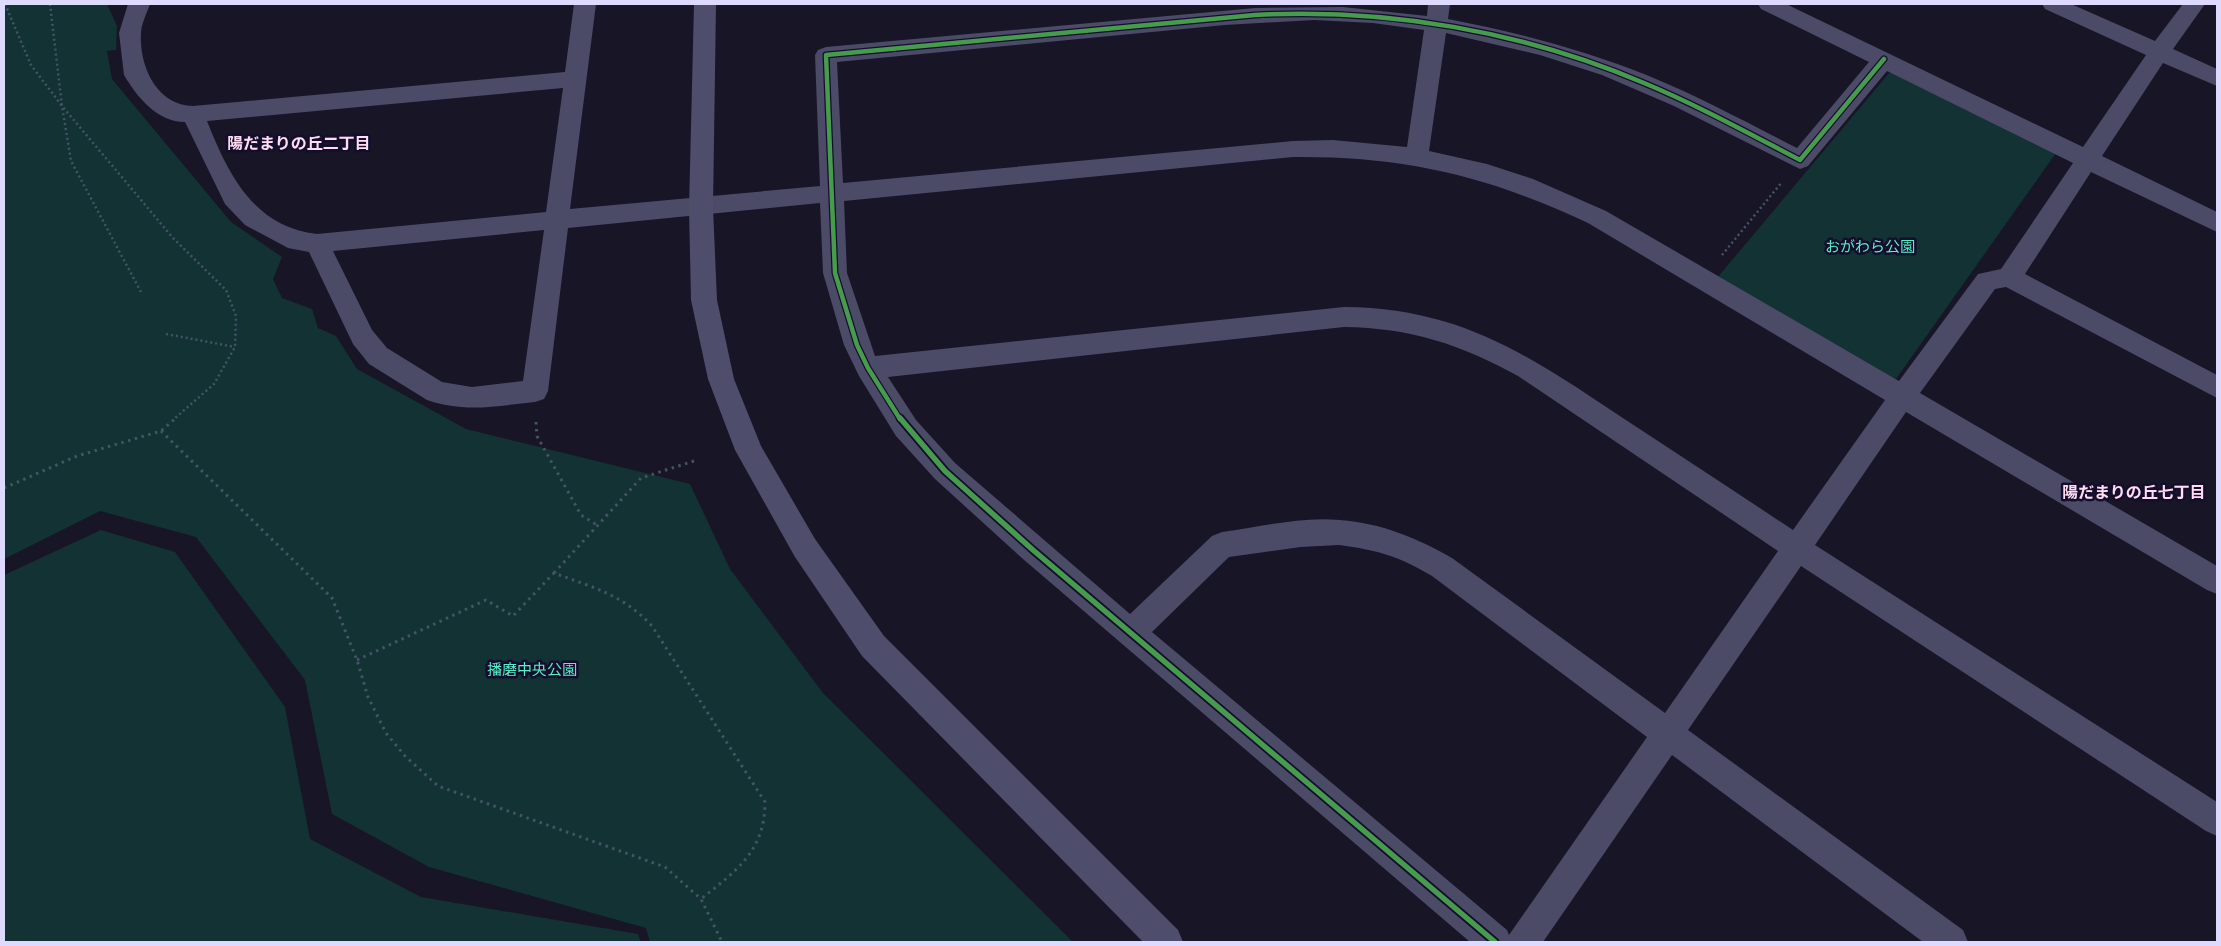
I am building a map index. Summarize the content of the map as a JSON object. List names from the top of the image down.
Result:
{
  "districts": ["陽だまりの丘二丁目", "陽だまりの丘七丁目"],
  "parks": ["おがわら公園", "播磨中央公園"]
}
